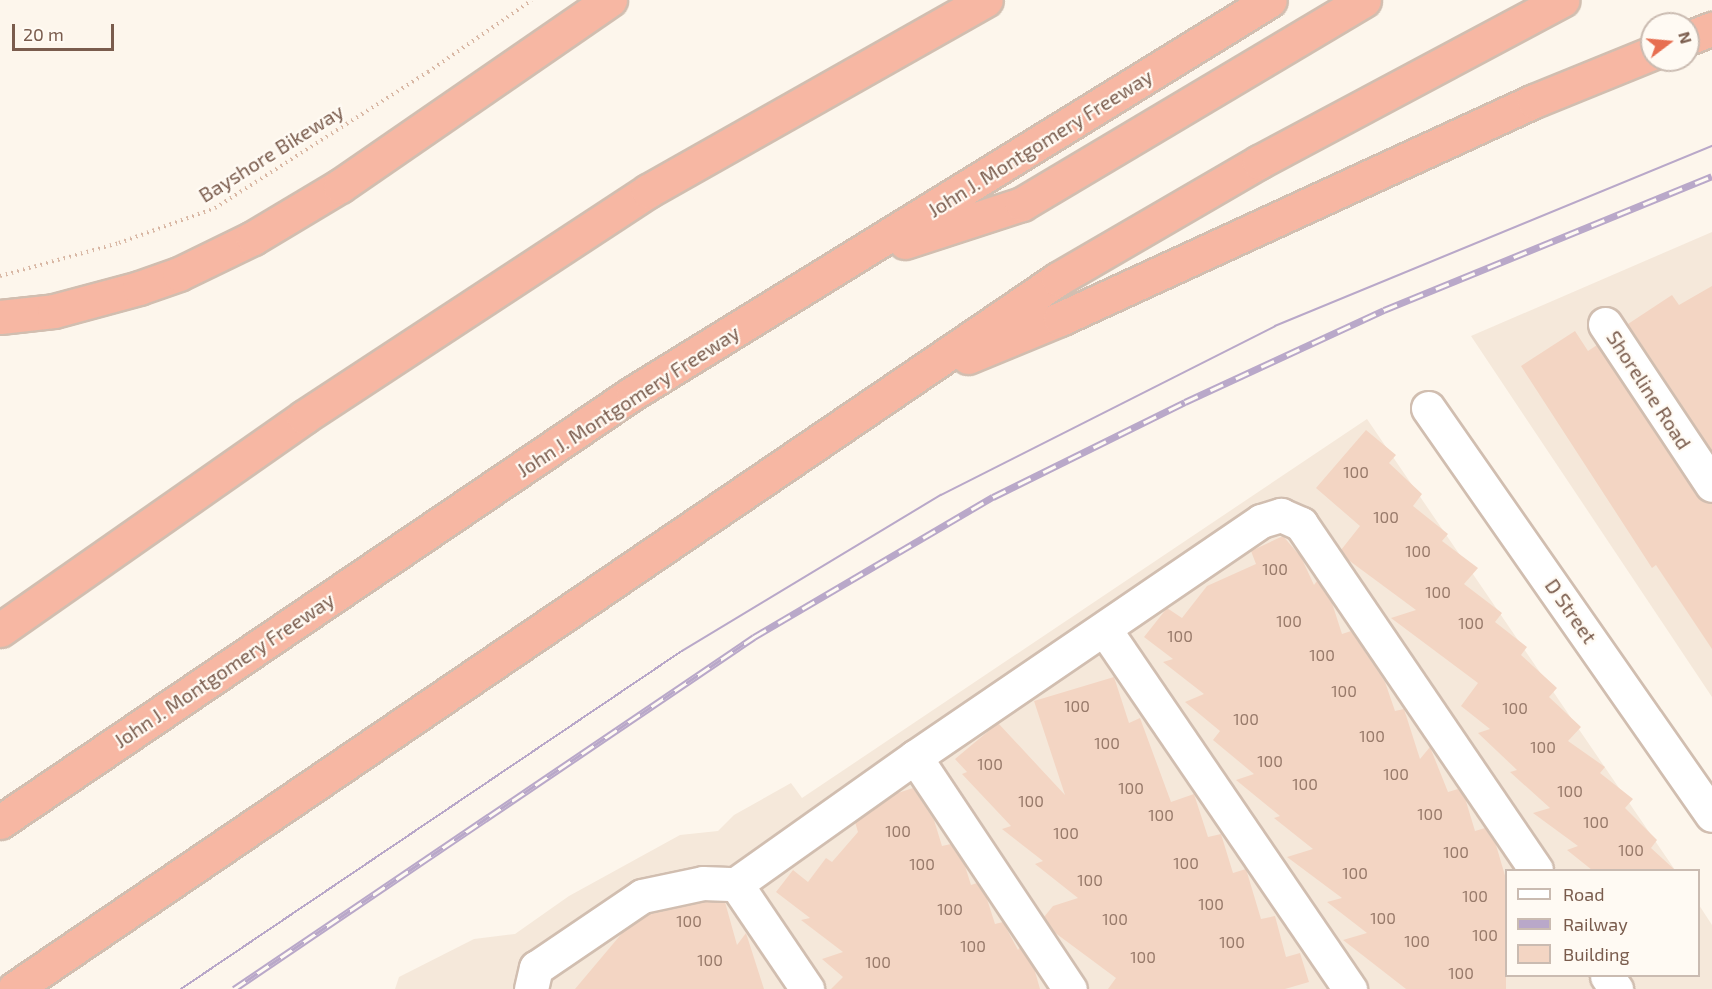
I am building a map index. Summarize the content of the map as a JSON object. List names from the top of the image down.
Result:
{
  "streets": {
    "highway": ["John J. Montgomery Freeway"],
    "street": ["Shoreline Road", "D Street"],
    "path": ["Bayshore Bikeway"]
  },
  "house_numbers": [
    "100",
    "100",
    "100",
    "100",
    "100",
    "100",
    "100",
    "100",
    "100",
    "100",
    "100",
    "100",
    "100",
    "100",
    "100",
    "100",
    "100",
    "100",
    "100",
    "100",
    "100",
    "100",
    "100",
    "100",
    "100",
    "100",
    "100",
    "100",
    "100",
    "100",
    "100",
    "100",
    "100",
    "100",
    "100",
    "100",
    "100",
    "100",
    "100",
    "100",
    "100",
    "100",
    "100",
    "100",
    "100",
    "100",
    "100",
    "100"
  ],
  "legend": ["Road", "Railway", "Building"],
  "scale_bar": "20 m",
  "north": "right"
}
